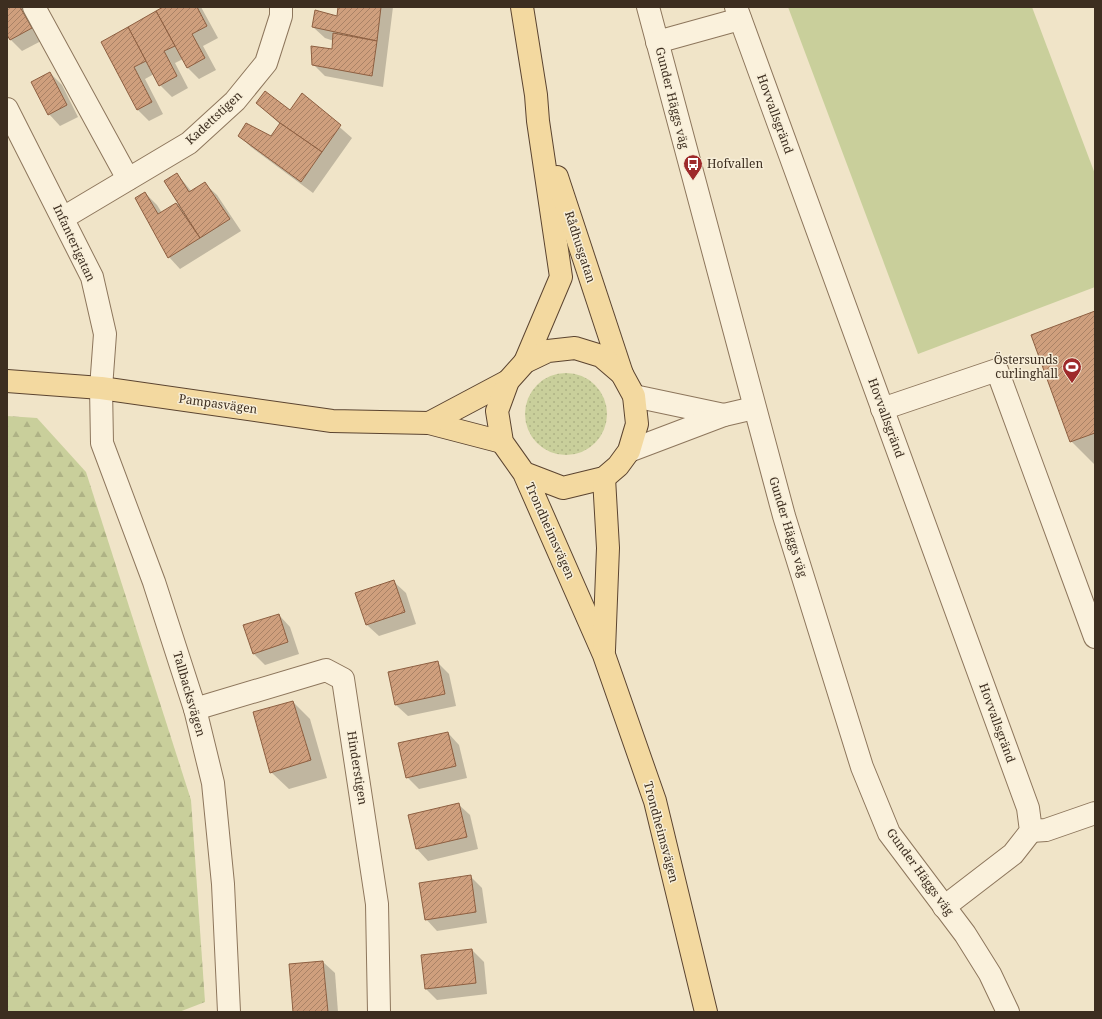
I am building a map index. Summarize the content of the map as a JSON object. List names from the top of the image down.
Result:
{
  "streets": {
    "main road": ["Rådhusgatan", "Pampasvägen", "Trondheimsvägen"],
    "street": [
      "Gunder Häggs väg",
      "Hovvallsgränd",
      "Kadettstigen",
      "Infanterigatan",
      "Tallbacksvägen",
      "Hinderstigen"
    ]
  },
  "crossings": [
    ["Kadettstigen", "Infanterigatan"],
    ["Infanterigatan", "Pampasvägen"],
    ["Infanterigatan", "Tallbacksvägen"],
    ["Rådhusgatan", "Pampasvägen"],
    ["Rådhusgatan", "Trondheimsvägen"],
    ["Pampasvägen", "Trondheimsvägen"],
    ["Pampasvägen", "Tallbacksvägen"],
    ["Tallbacksvägen", "Hinderstigen"]
  ],
  "places": {
    "bus stop": ["Hofvallen"],
    "sports": ["Östersunds curlinghall"]
  }
}
